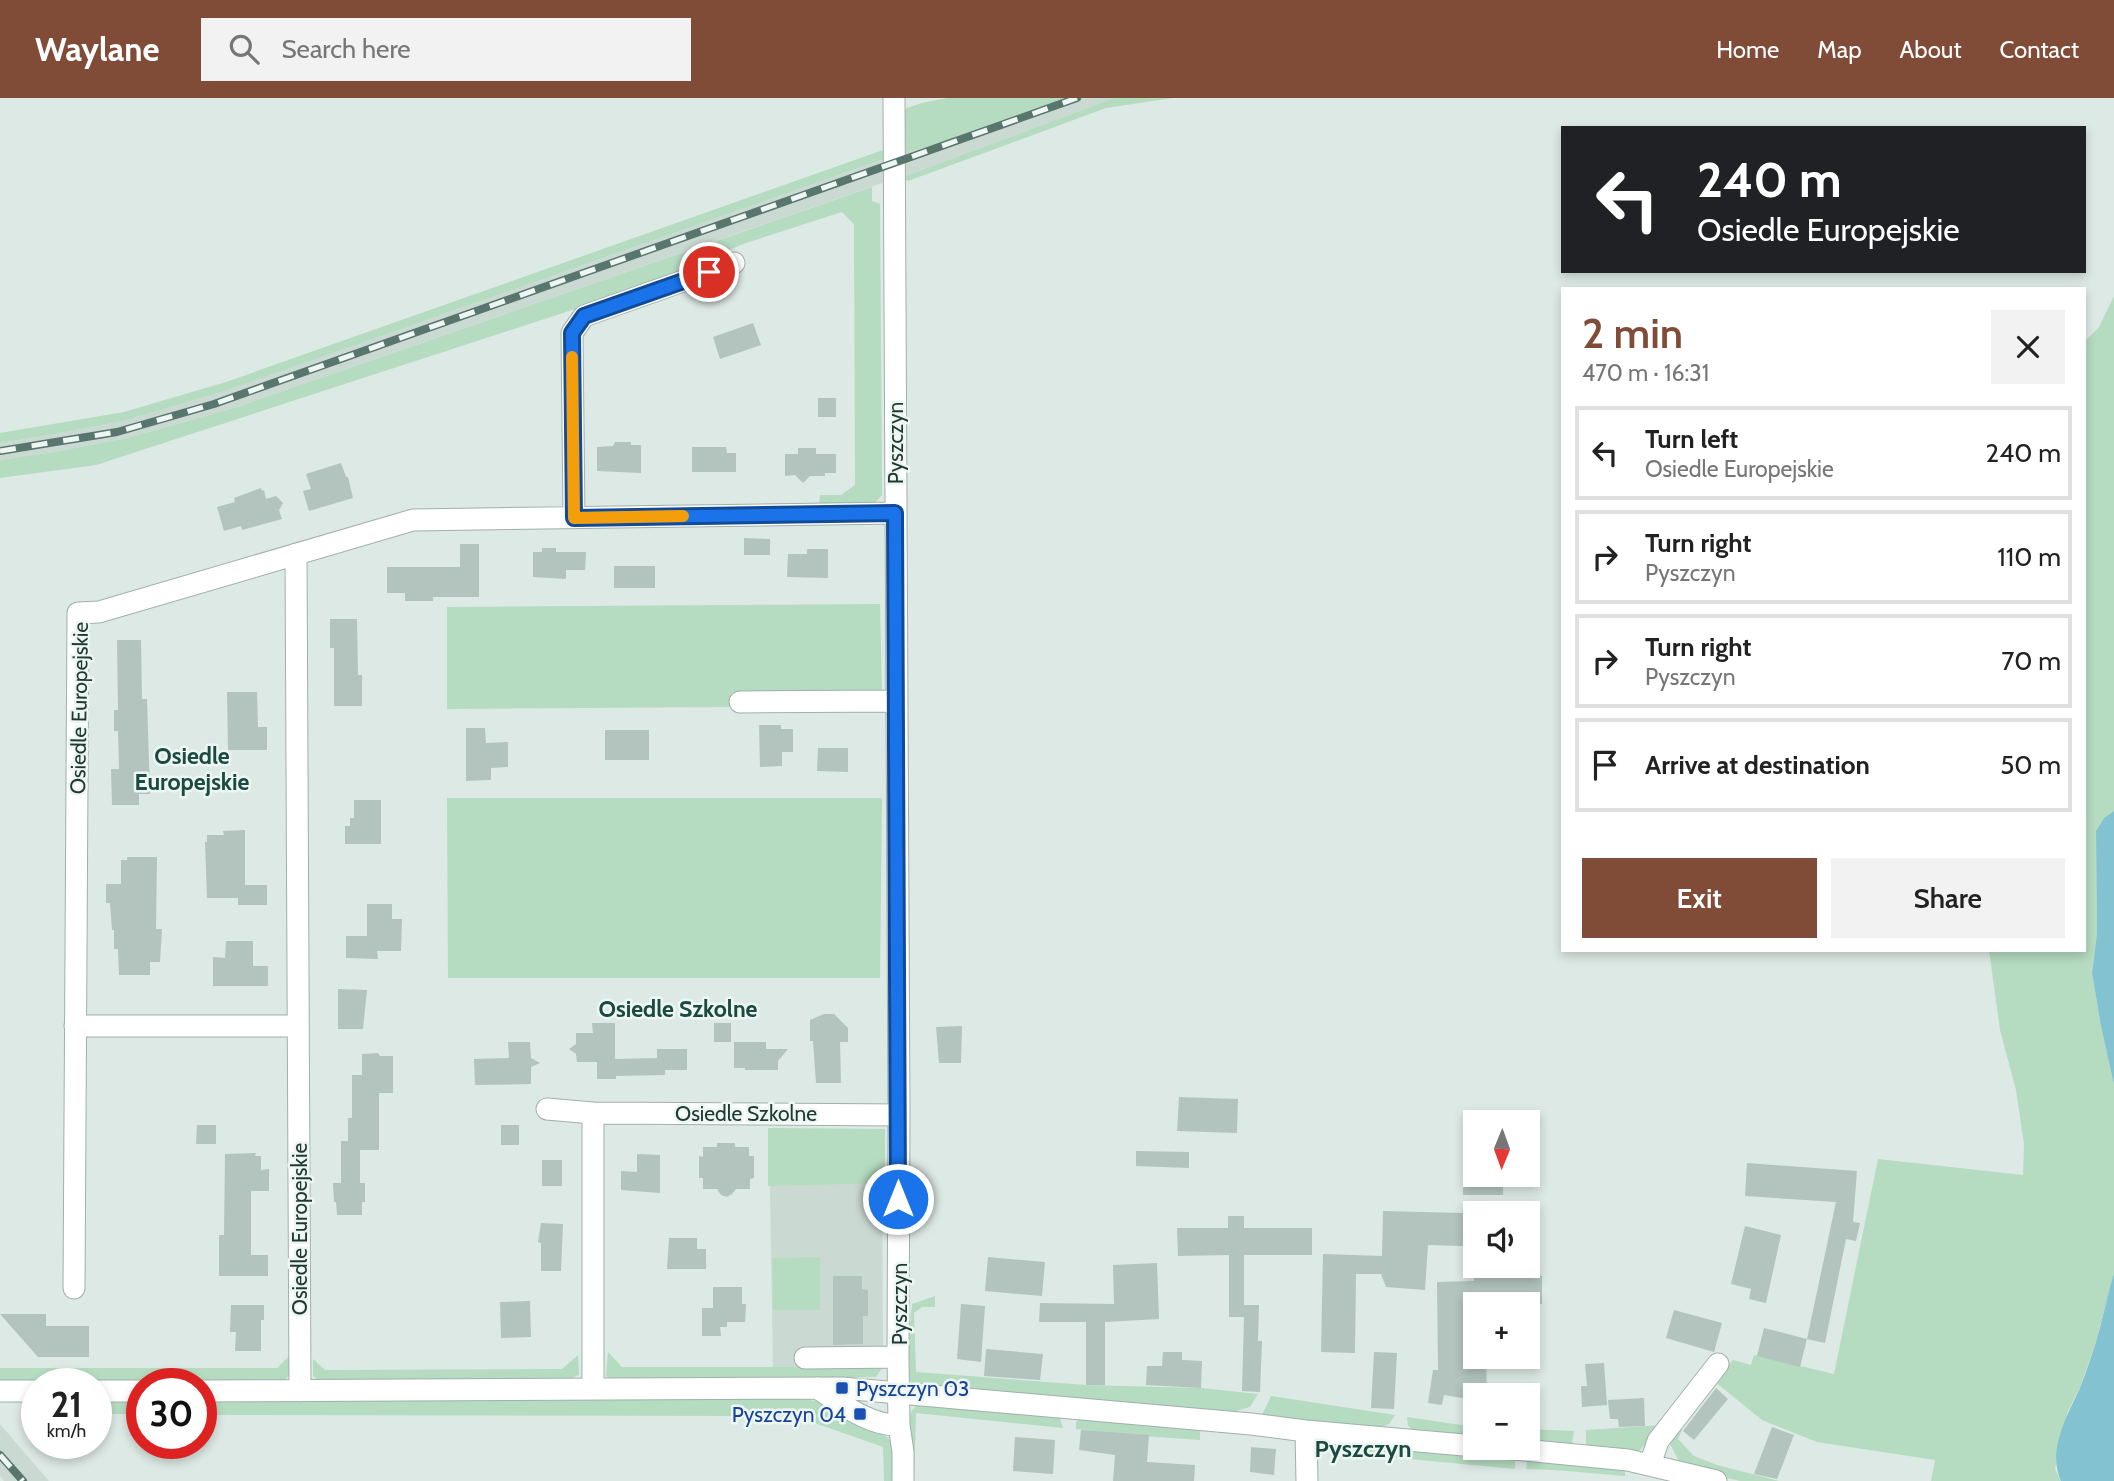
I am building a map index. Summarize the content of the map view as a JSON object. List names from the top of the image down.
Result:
{
  "streets": {
    "street": ["Pyszczyn", "Osiedle Europejskie", "Osiedle Szkolne"]
  },
  "crossings": [
    ["Pyszczyn", "Osiedle Europejskie"],
    ["Pyszczyn", "Osiedle Szkolne"]
  ],
  "districts": ["Osiedle Europejskie", "Osiedle Szkolne", "Pyszczyn"],
  "places": {
    "transit": ["Pyszczyn 03", "Pyszczyn 04"]
  },
  "north": "bottom",
  "page": {
    "header": "Waylane",
    "search": "Search here",
    "nav": [
      "Home",
      "Map",
      "About",
      "Contact"
    ],
    "turn": ["240 m", "Osiedle Europejskie"],
    "heading": ["2 min", "470 m · 16:31"],
    "list": [
      {
        "name": "Turn left",
        "note": "Osiedle Europejskie",
        "value": "240 m"
      },
      {
        "name": "Turn right",
        "note": "Pyszczyn",
        "value": "110 m"
      },
      {
        "name": "Turn right",
        "note": "Pyszczyn",
        "value": "70 m"
      },
      {
        "name": "Arrive at destination",
        "value": "50 m"
      }
    ],
    "buttons": ["Exit", "Share"],
    "map_buttons": ["+", "−"],
    "speed": "21 km/h",
    "limit": "30"
  }
}
